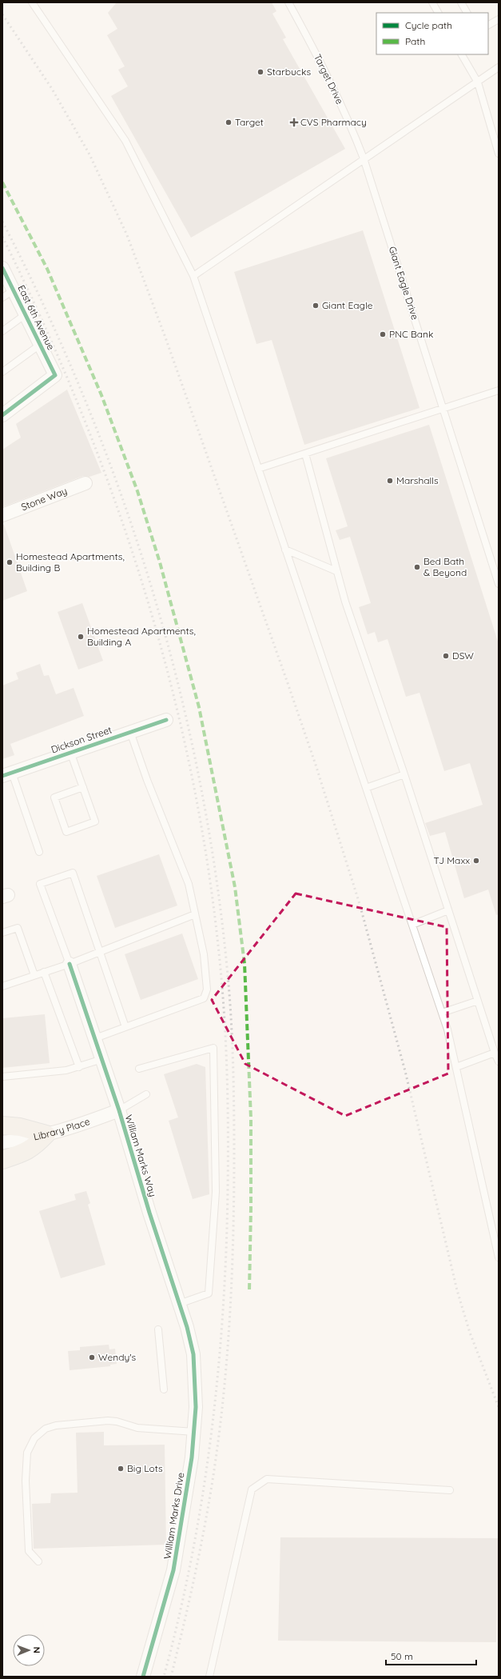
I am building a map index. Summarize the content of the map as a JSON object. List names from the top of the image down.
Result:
{
  "streets": {
    "street": [
      "East 6th Avenue",
      "Stone Way",
      "Dickson Street",
      "Library Place",
      "William Marks Way",
      "William Marks Drive"
    ],
    "lane": ["Target Drive", "Giant Eagle Drive"]
  },
  "crossings": [
    ["Target Drive", "Giant Eagle Drive"],
    ["Library Place", "William Marks Way"],
    ["William Marks Way", "William Marks Drive"]
  ],
  "places": {
    "other": [
      "Starbucks",
      "Target",
      "Giant Eagle",
      "PNC Bank",
      "Marshalls",
      "Homestead Apartments, Building B",
      "Bed Bath & Beyond",
      "Homestead Apartments, Building A",
      "DSW",
      "TJ Maxx",
      "Wendy's",
      "Big Lots"
    ],
    "health": ["CVS Pharmacy"]
  },
  "legend": ["Cycle path", "Path"],
  "scale_bar": "50 m",
  "north": "right"
}
